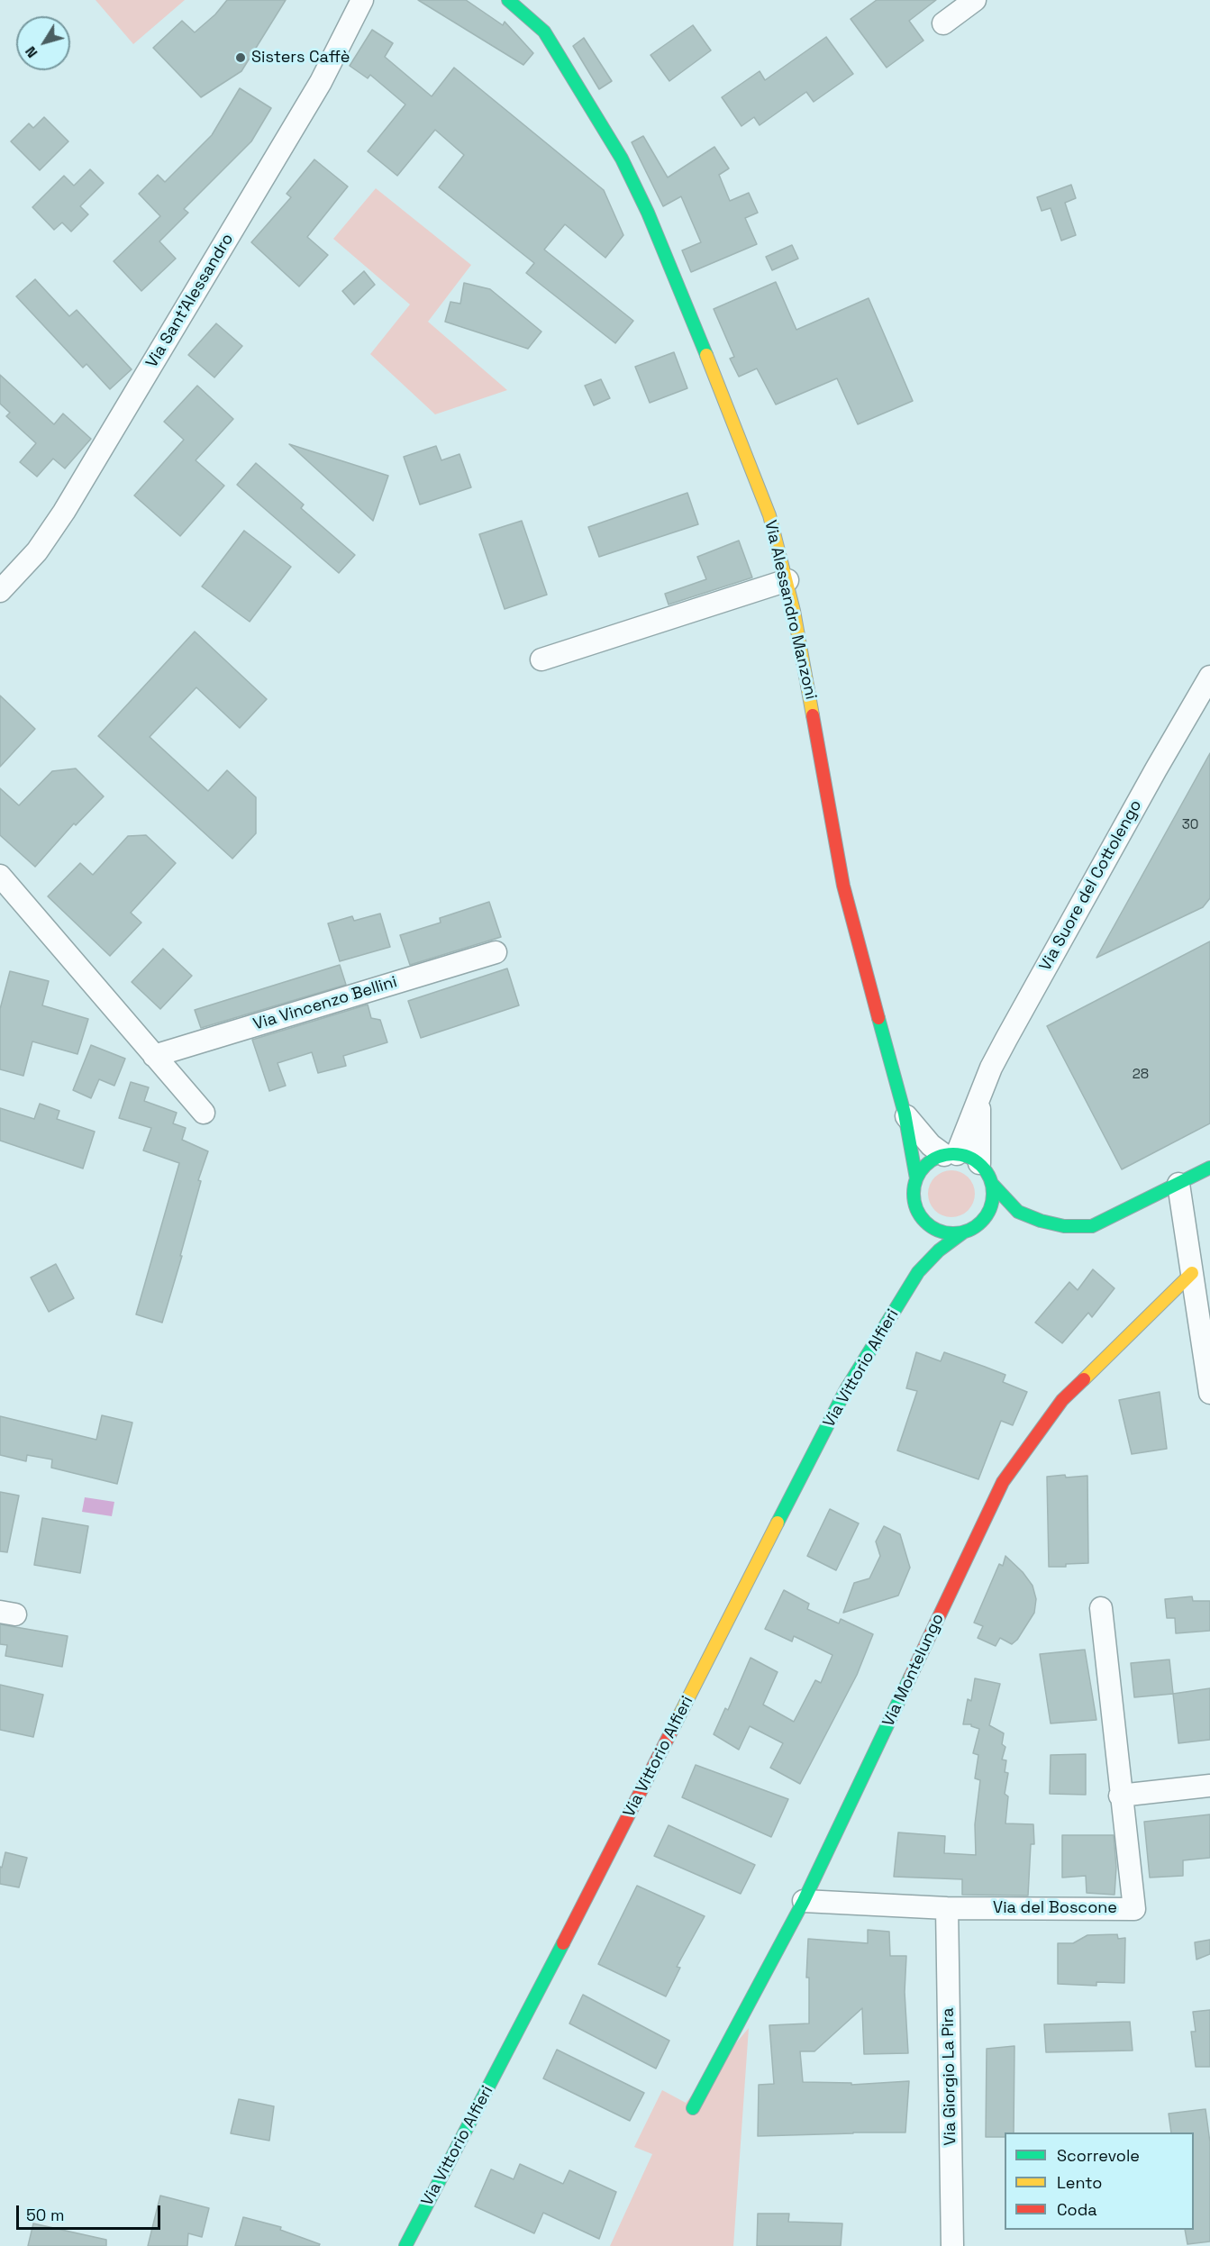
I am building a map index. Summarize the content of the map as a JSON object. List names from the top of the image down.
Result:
{
  "streets": {
    "street": [
      "Via Sant'Alessandro",
      "Via Alessandro Manzoni",
      "Via Suore del Cottolengo",
      "Via Vincenzo Bellini",
      "Via Vittorio Alfieri",
      "Via Montelungo",
      "Via del Boscone",
      "Via Giorgio La Pira"
    ]
  },
  "crossings": [
    ["Via Alessandro Manzoni", "Via Suore del Cottolengo"],
    ["Via Alessandro Manzoni", "Via Vittorio Alfieri"],
    ["Via Suore del Cottolengo", "Via Vittorio Alfieri"],
    ["Via Montelungo", "Via del Boscone"],
    ["Via del Boscone", "Via Giorgio La Pira"]
  ],
  "places": ["Sisters Caffè"],
  "house_numbers": ["30", "28"],
  "legend": ["Scorrevole", "Lento", "Coda"],
  "scale_bar": "50 m",
  "north": "bottom left"
}
